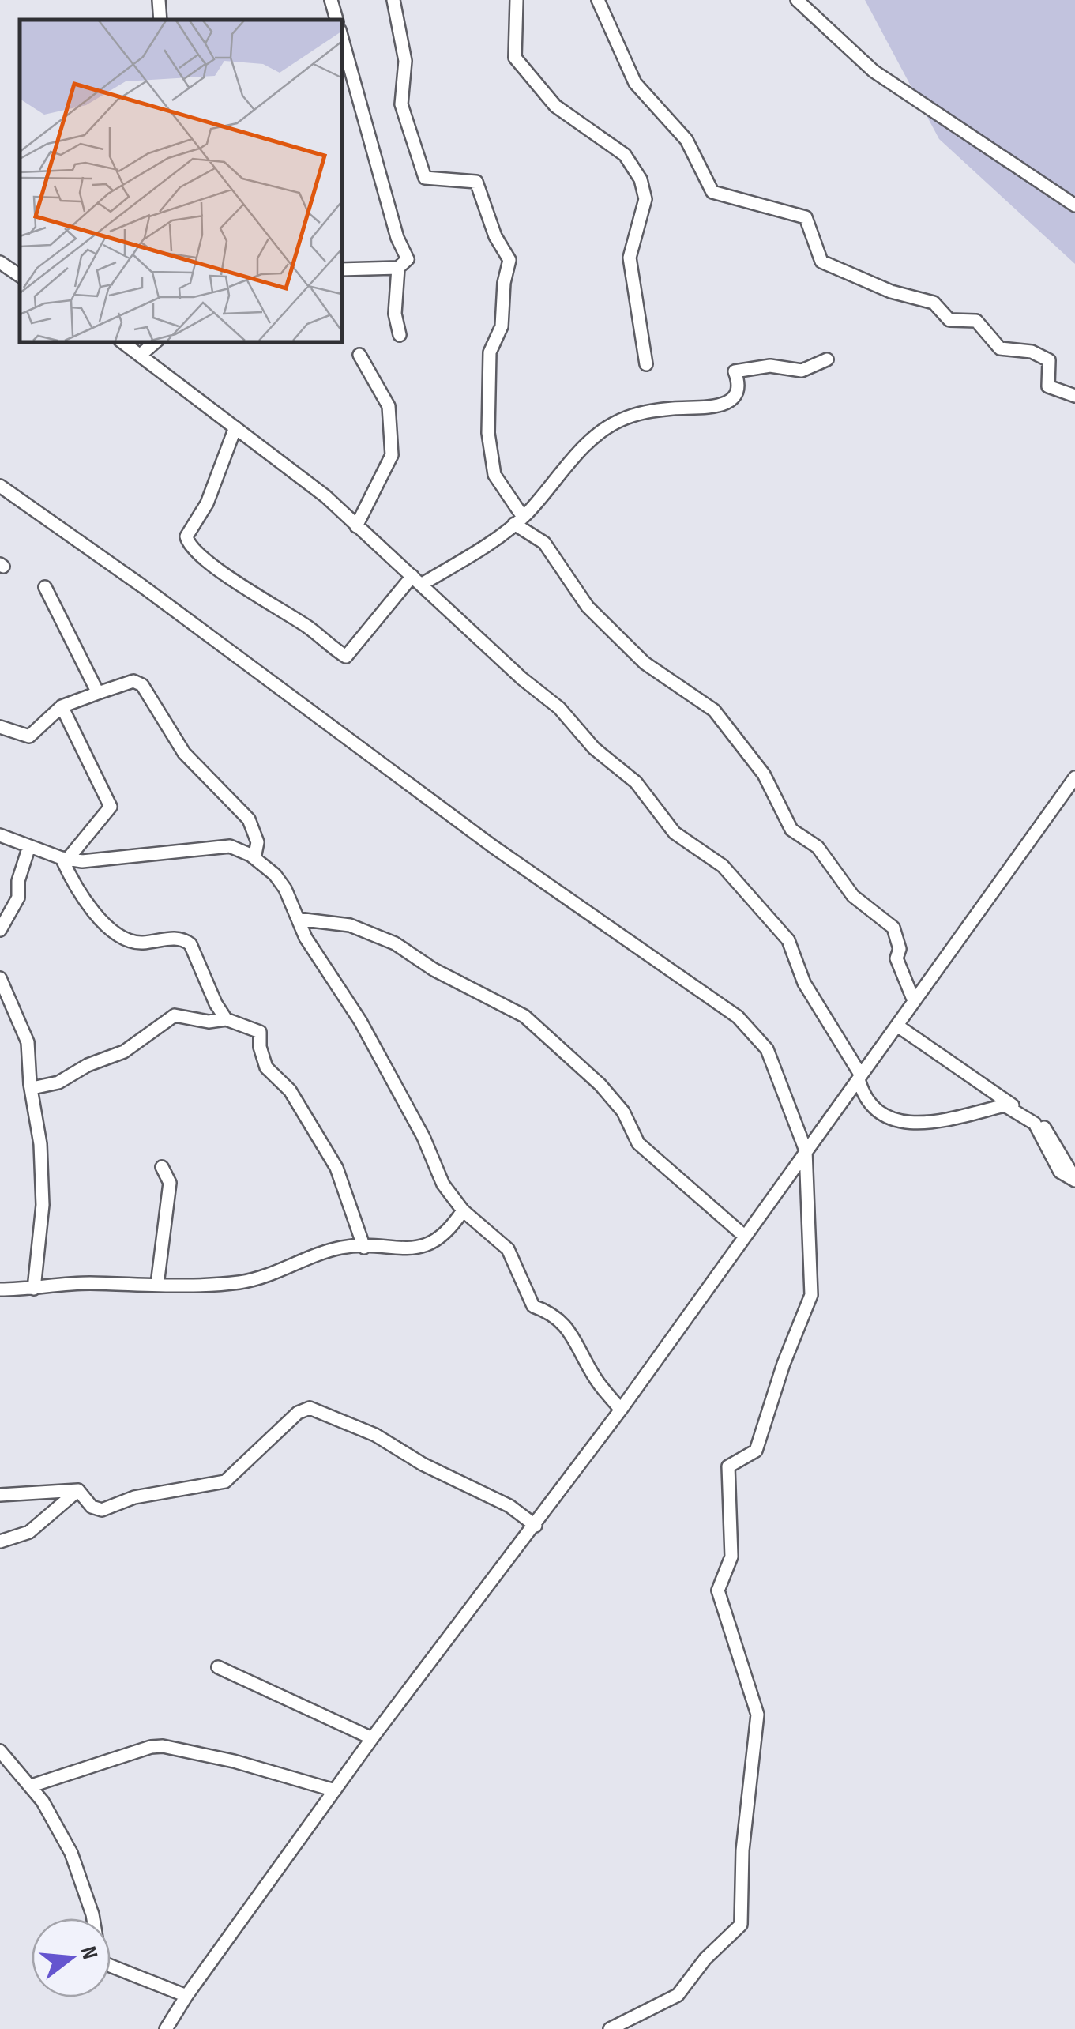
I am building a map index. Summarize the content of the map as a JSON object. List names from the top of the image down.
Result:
{
  "north": "right"
}
